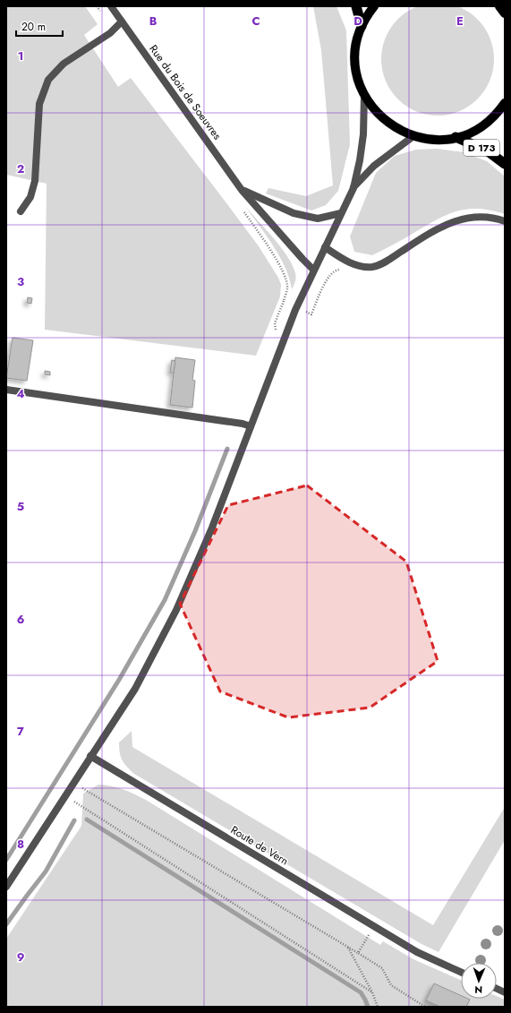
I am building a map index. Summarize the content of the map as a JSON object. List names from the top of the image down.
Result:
{
  "streets": {
    "highway": ["D 173"],
    "street": ["Rue du Bois de Soeuvres", "Route de Vern"]
  },
  "scale_bar": "20 m",
  "north": "bottom",
  "grid": {
    "columns": [
      "B",
      "C",
      "D",
      "E"
    ],
    "rows": [
      "1",
      "2",
      "3",
      "4",
      "5",
      "6",
      "7",
      "8",
      "9"
    ]
  }
}
